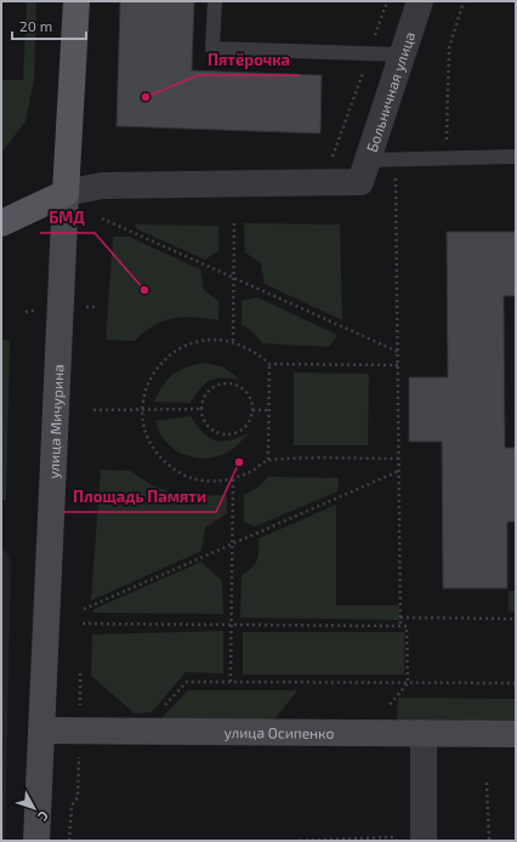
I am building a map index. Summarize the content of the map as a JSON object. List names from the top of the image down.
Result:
{
  "streets": {
    "main road": ["улица Мичурина", "улица Осипенко"],
    "street": ["Больничная улица"]
  },
  "crossings": [
    ["улица Мичурина", "улица Осипенко"]
  ],
  "places": ["Пятёрочка", "БМД", "Площадь Памяти"],
  "scale_bar": "20 m",
  "north": "bottom right"
}
